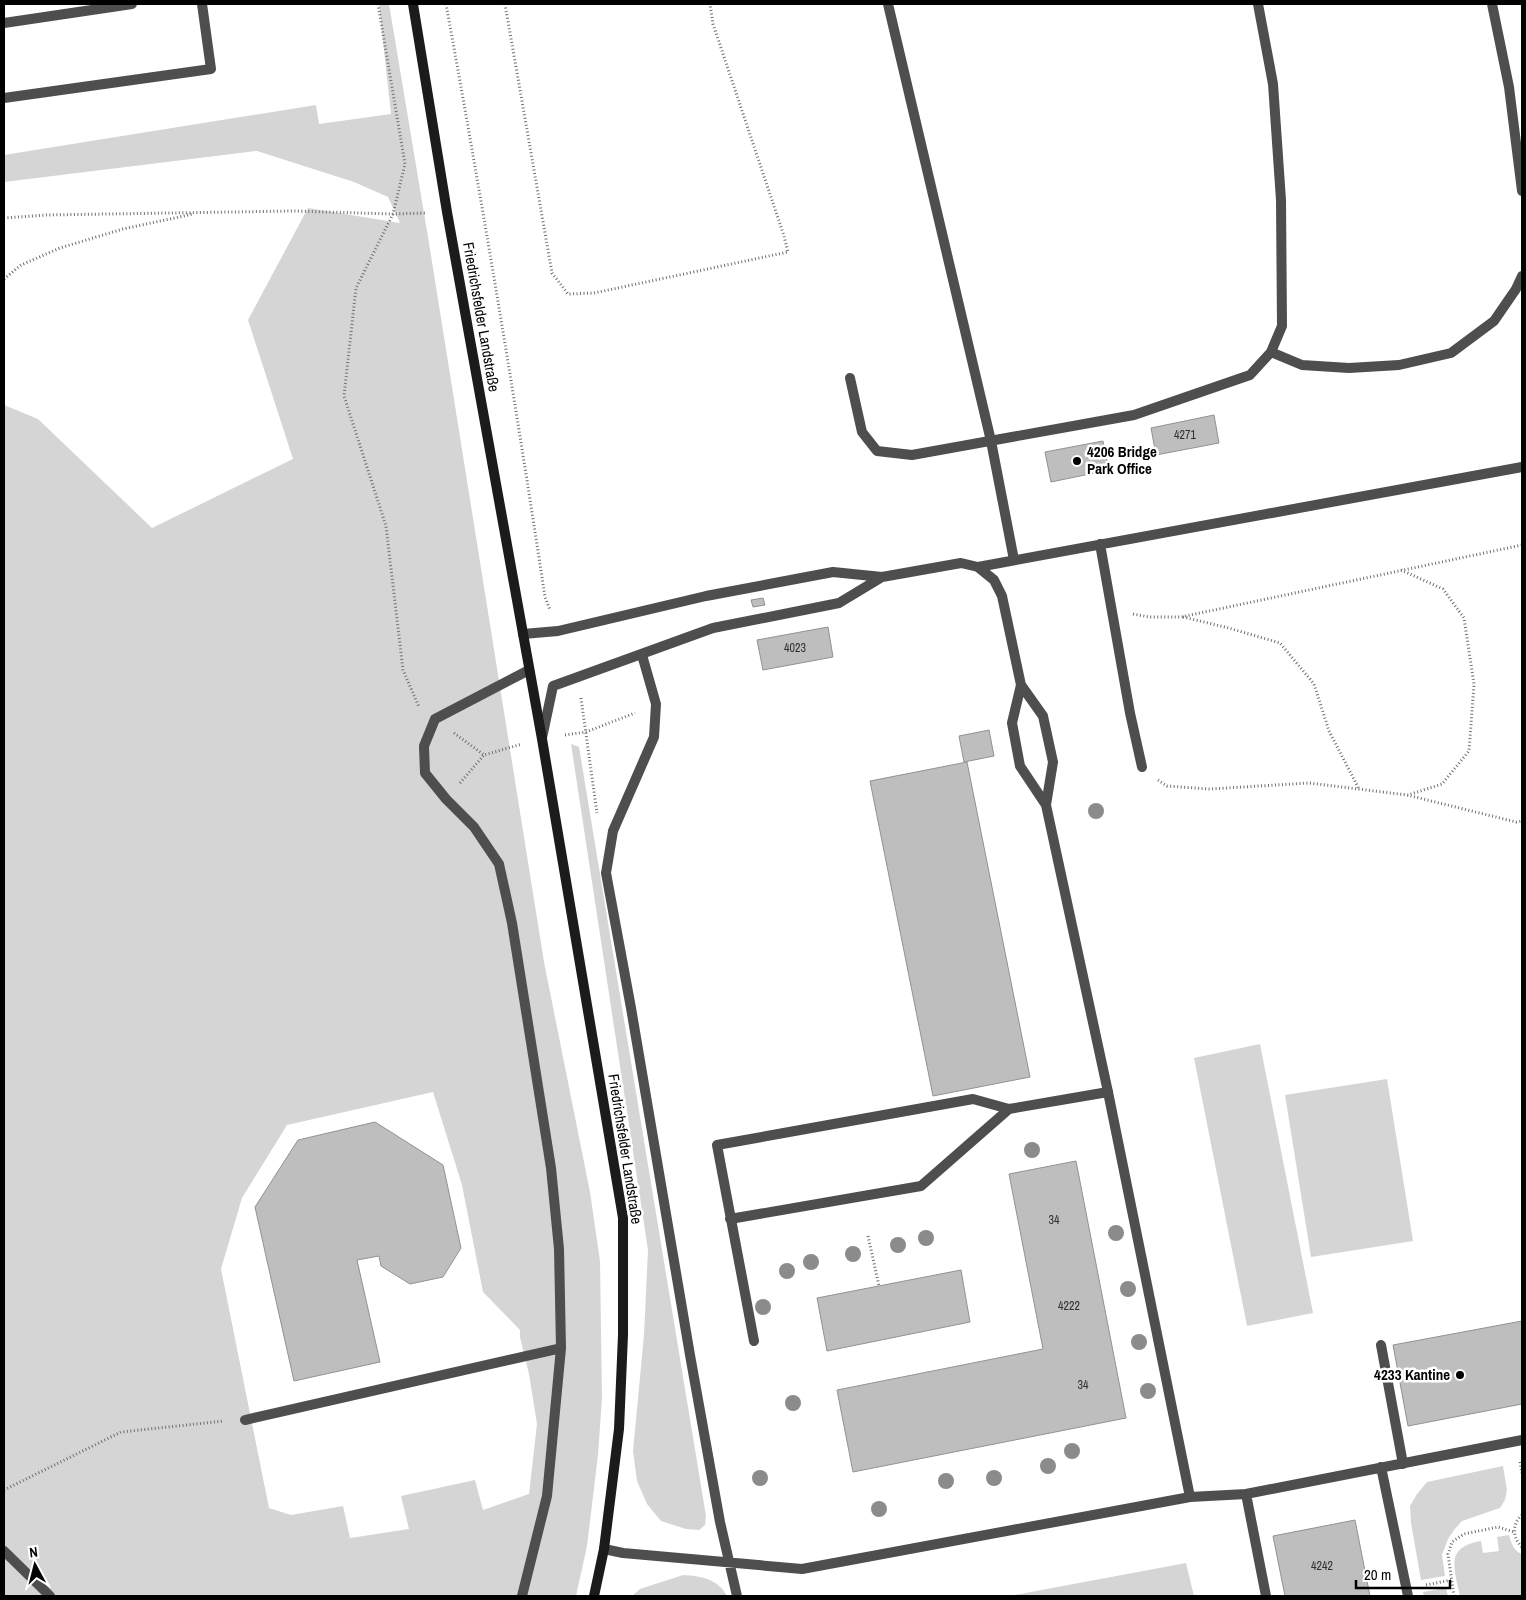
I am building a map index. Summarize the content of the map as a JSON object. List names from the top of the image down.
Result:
{
  "streets": {
    "main road": ["Friedrichsfelder Landstraße"]
  },
  "places": ["4206 Bridge Park Office", "4233 Kantine"],
  "house_numbers": [
    "4271",
    "4023",
    "34",
    "4222",
    "34",
    "4242"
  ],
  "scale_bar": "20 m",
  "north": "top"
}
